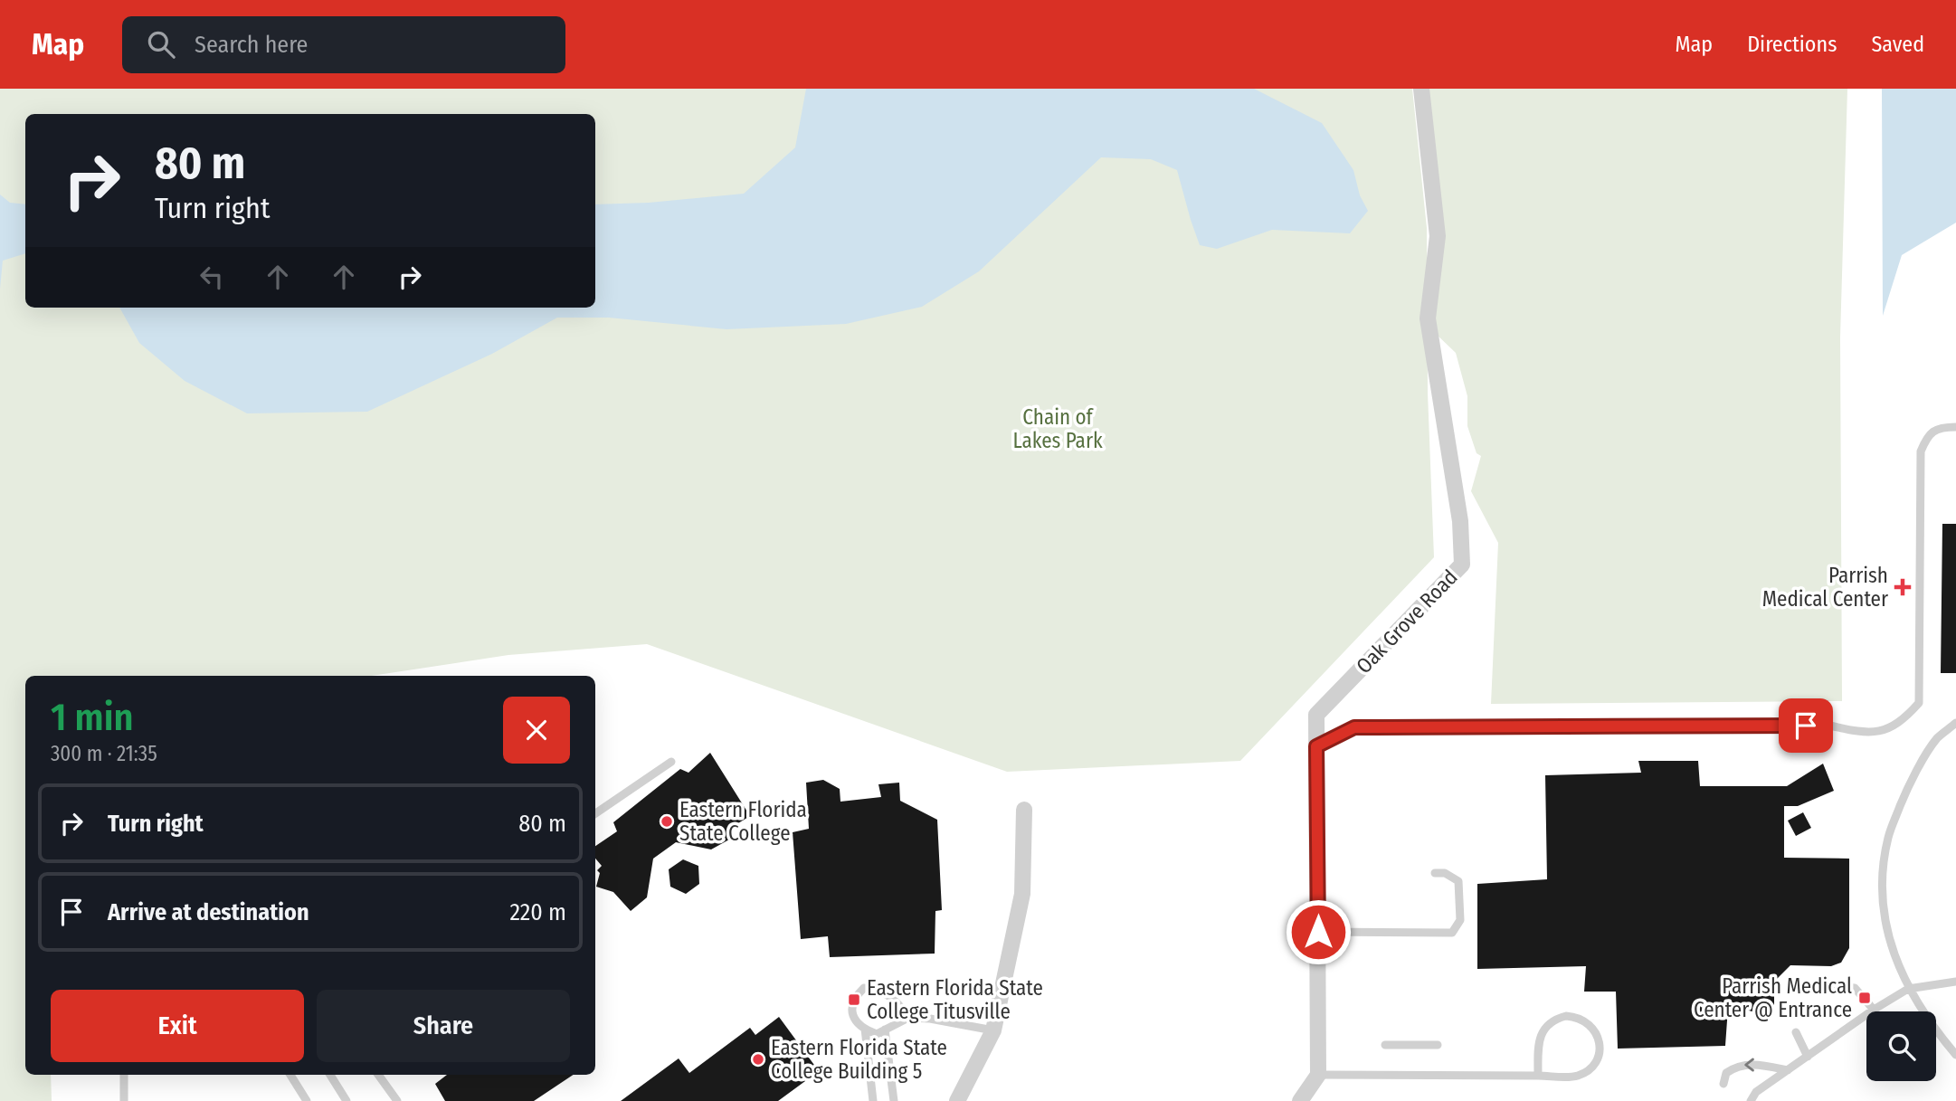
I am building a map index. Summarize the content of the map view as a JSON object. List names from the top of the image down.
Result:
{
  "streets": {
    "street": ["Oak Grove Road"]
  },
  "parks": ["Chain of Lakes Park"],
  "places": {
    "health": ["Parrish Medical Center"],
    "other": ["Eastern Florida State College", "Eastern Florida State College Building 5"],
    "transit": ["Parrish Medical Center @ Entrance", "Eastern Florida State College Titusville"]
  },
  "page": {
    "header": "Map",
    "search": "Search here",
    "nav": ["Map", "Directions", "Saved"],
    "turn": ["80 m", "Turn right"],
    "heading": ["1 min", "300 m · 21:35"],
    "list": [
      {
        "name": "Turn right",
        "value": "80 m"
      },
      {
        "name": "Arrive at destination",
        "value": "220 m"
      }
    ],
    "buttons": ["Exit", "Share"]
  }
}
